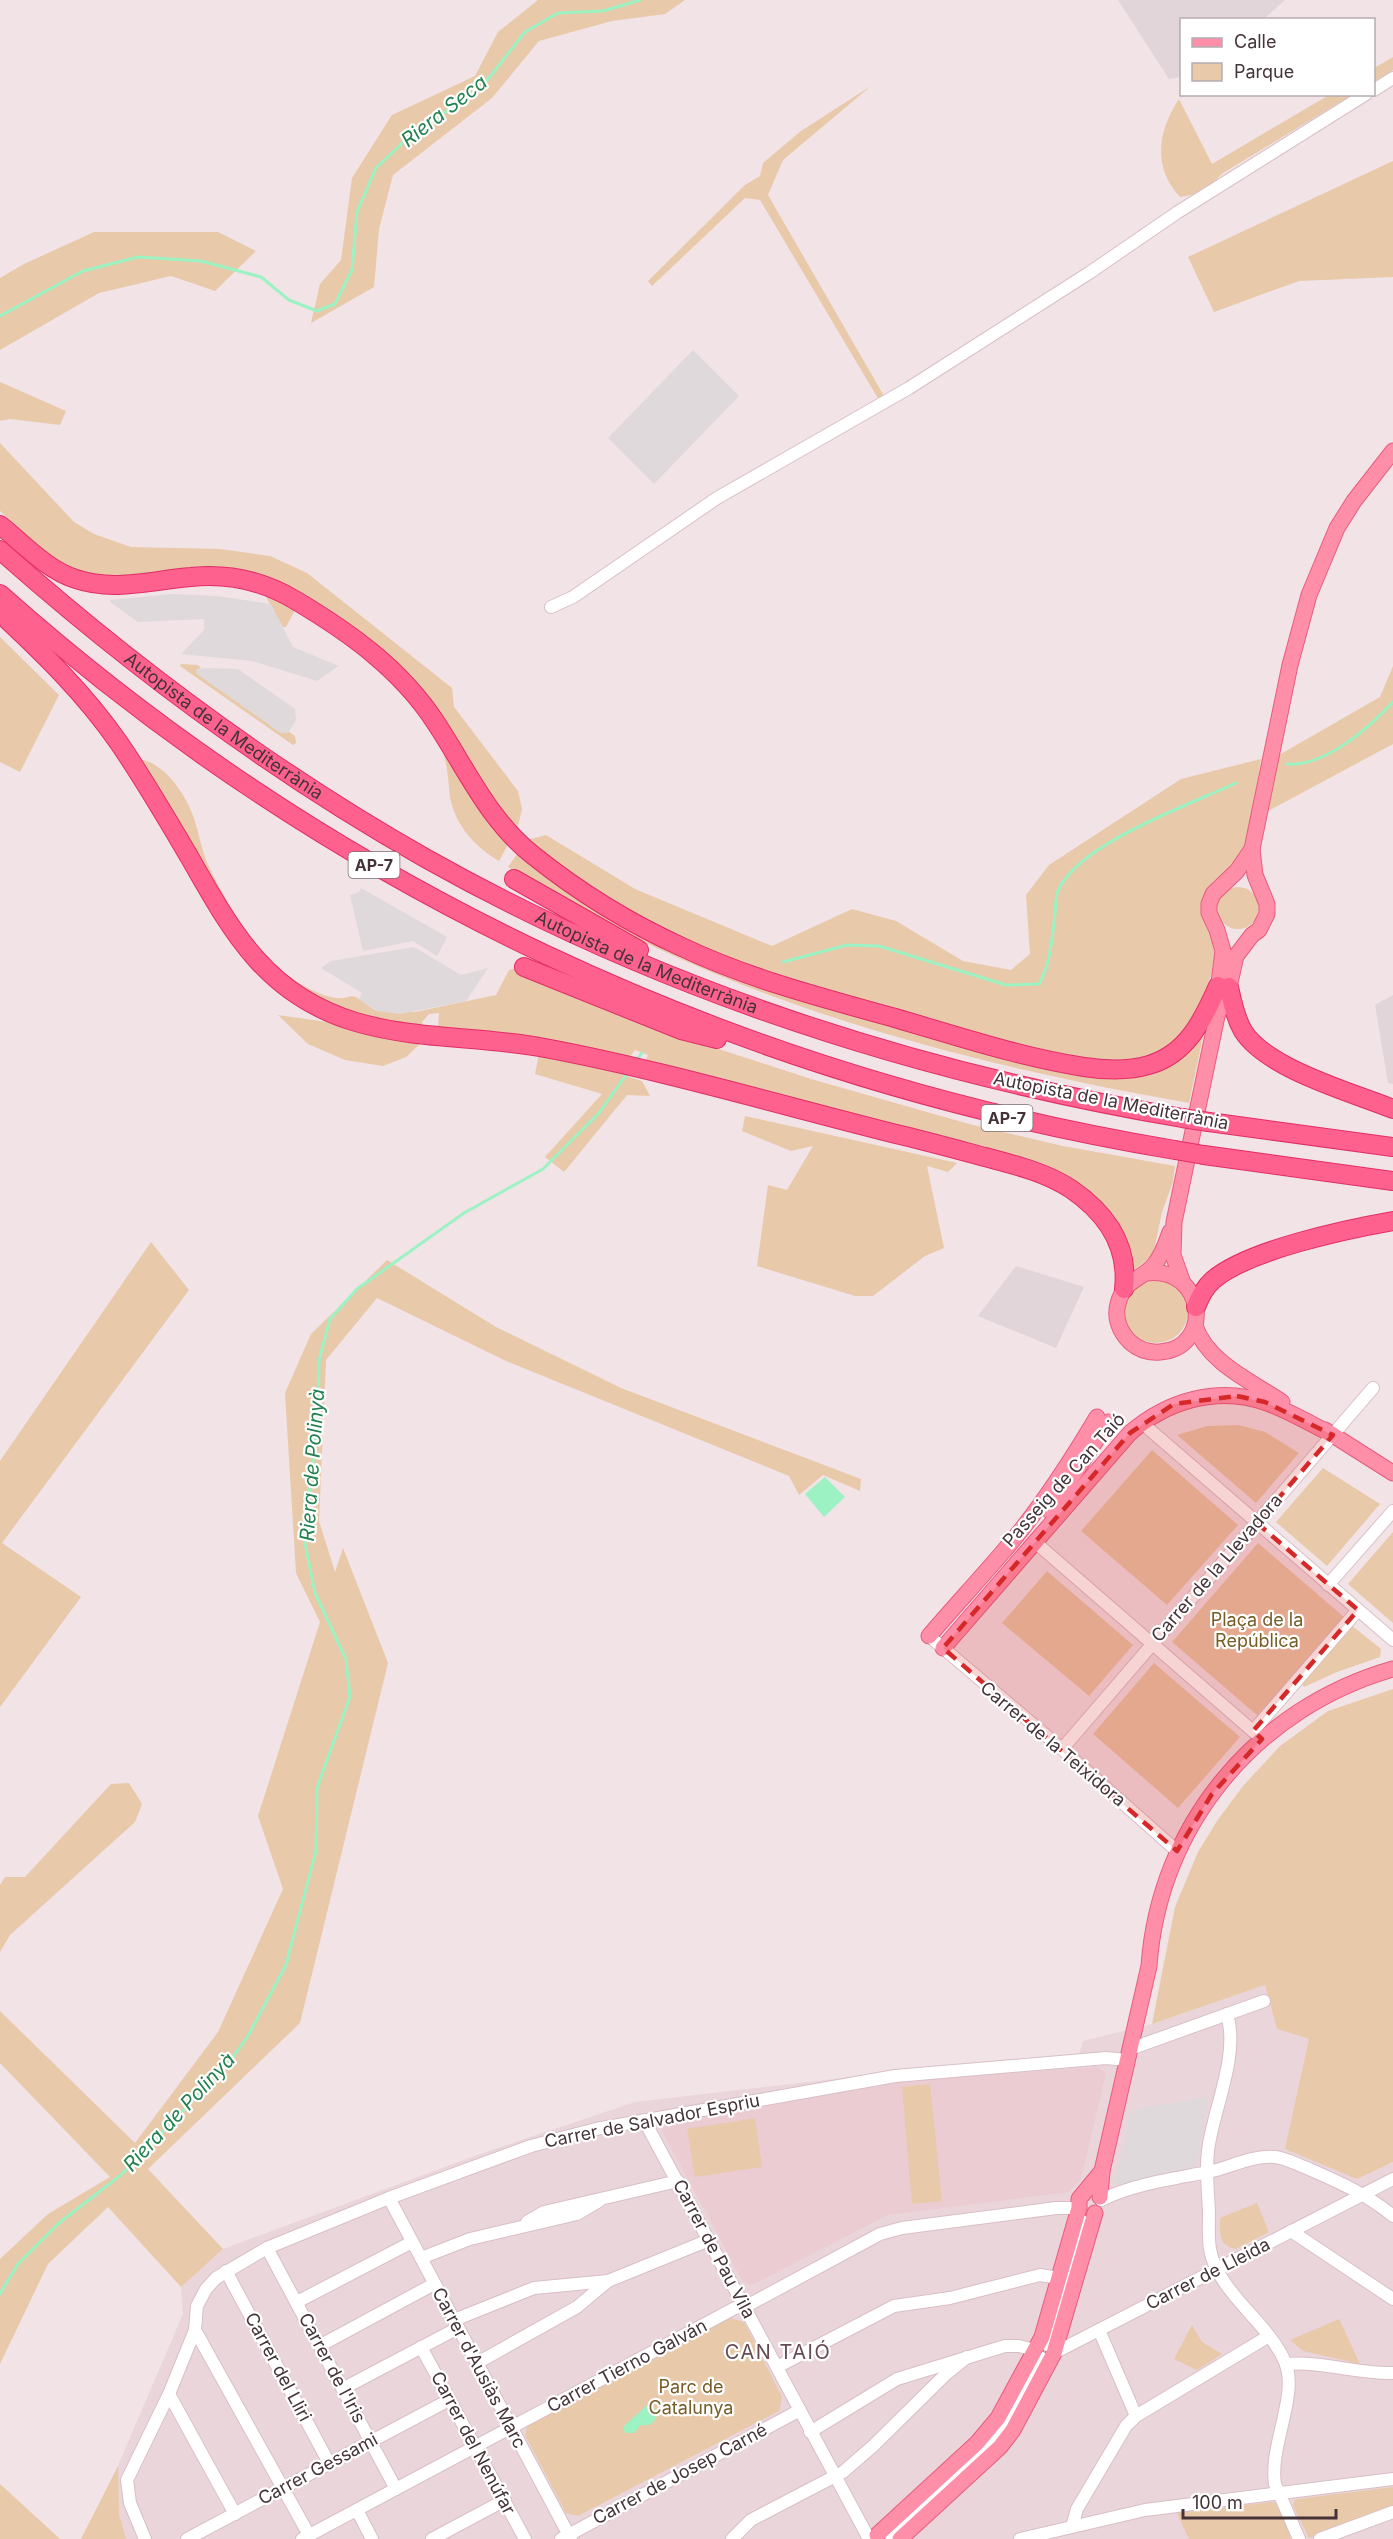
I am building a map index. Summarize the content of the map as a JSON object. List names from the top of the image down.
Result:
{
  "streets": {
    "highway": ["Autopista de la Mediterrània", "AP-7"],
    "main road": ["Passeig de Can Taió"],
    "street": [
      "Carrer de la Llevadora",
      "Carrer de la Teixidora",
      "Carrer de Salvador Espriu",
      "Carrer de Pau Vila",
      "Carrer de Lleida",
      "Carrer Tierno Galván",
      "Carrer del Lliri",
      "Carrer de l'Iris",
      "Carrer d'Ausiàs Marc",
      "Carrer del Nenúfar",
      "Carrer Gessami",
      "Carrer de Josep Carné"
    ]
  },
  "crossings": [
    ["Passeig de Can Taió", "Carrer de la Llevadora"],
    ["Passeig de Can Taió", "Carrer de la Teixidora"],
    ["Carrer de la Llevadora", "Carrer de la Teixidora"],
    ["Carrer de Salvador Espriu", "Carrer de Pau Vila"],
    ["Carrer de Salvador Espriu", "Carrer del Lliri"],
    ["Carrer de Salvador Espriu", "Carrer de l'Iris"],
    ["Carrer de Salvador Espriu", "Carrer d'Ausiàs Marc"],
    ["Carrer de Pau Vila", "Carrer Tierno Galván"],
    ["Carrer de Pau Vila", "Carrer de Josep Carné"],
    ["Carrer de Lleida", "Carrer Tierno Galván"],
    ["Carrer Tierno Galván", "Carrer de l'Iris"],
    ["Carrer Tierno Galván", "Carrer d'Ausiàs Marc"],
    ["Carrer Tierno Galván", "Carrer del Nenúfar"],
    ["Carrer del Lliri", "Carrer Gessami"],
    ["Carrer de l'Iris", "Carrer Gessami"],
    ["Carrer d'Ausiàs Marc", "Carrer de Josep Carné"],
    ["Carrer del Nenúfar", "Carrer Gessami"]
  ],
  "districts": ["CAN TAIÓ"],
  "water": ["Riera Seca", "Riera de Polinyà"],
  "parks": ["Plaça de la República", "Parc de Catalunya"],
  "legend": ["Calle", "Parque"],
  "scale_bar": "100 m"
}
